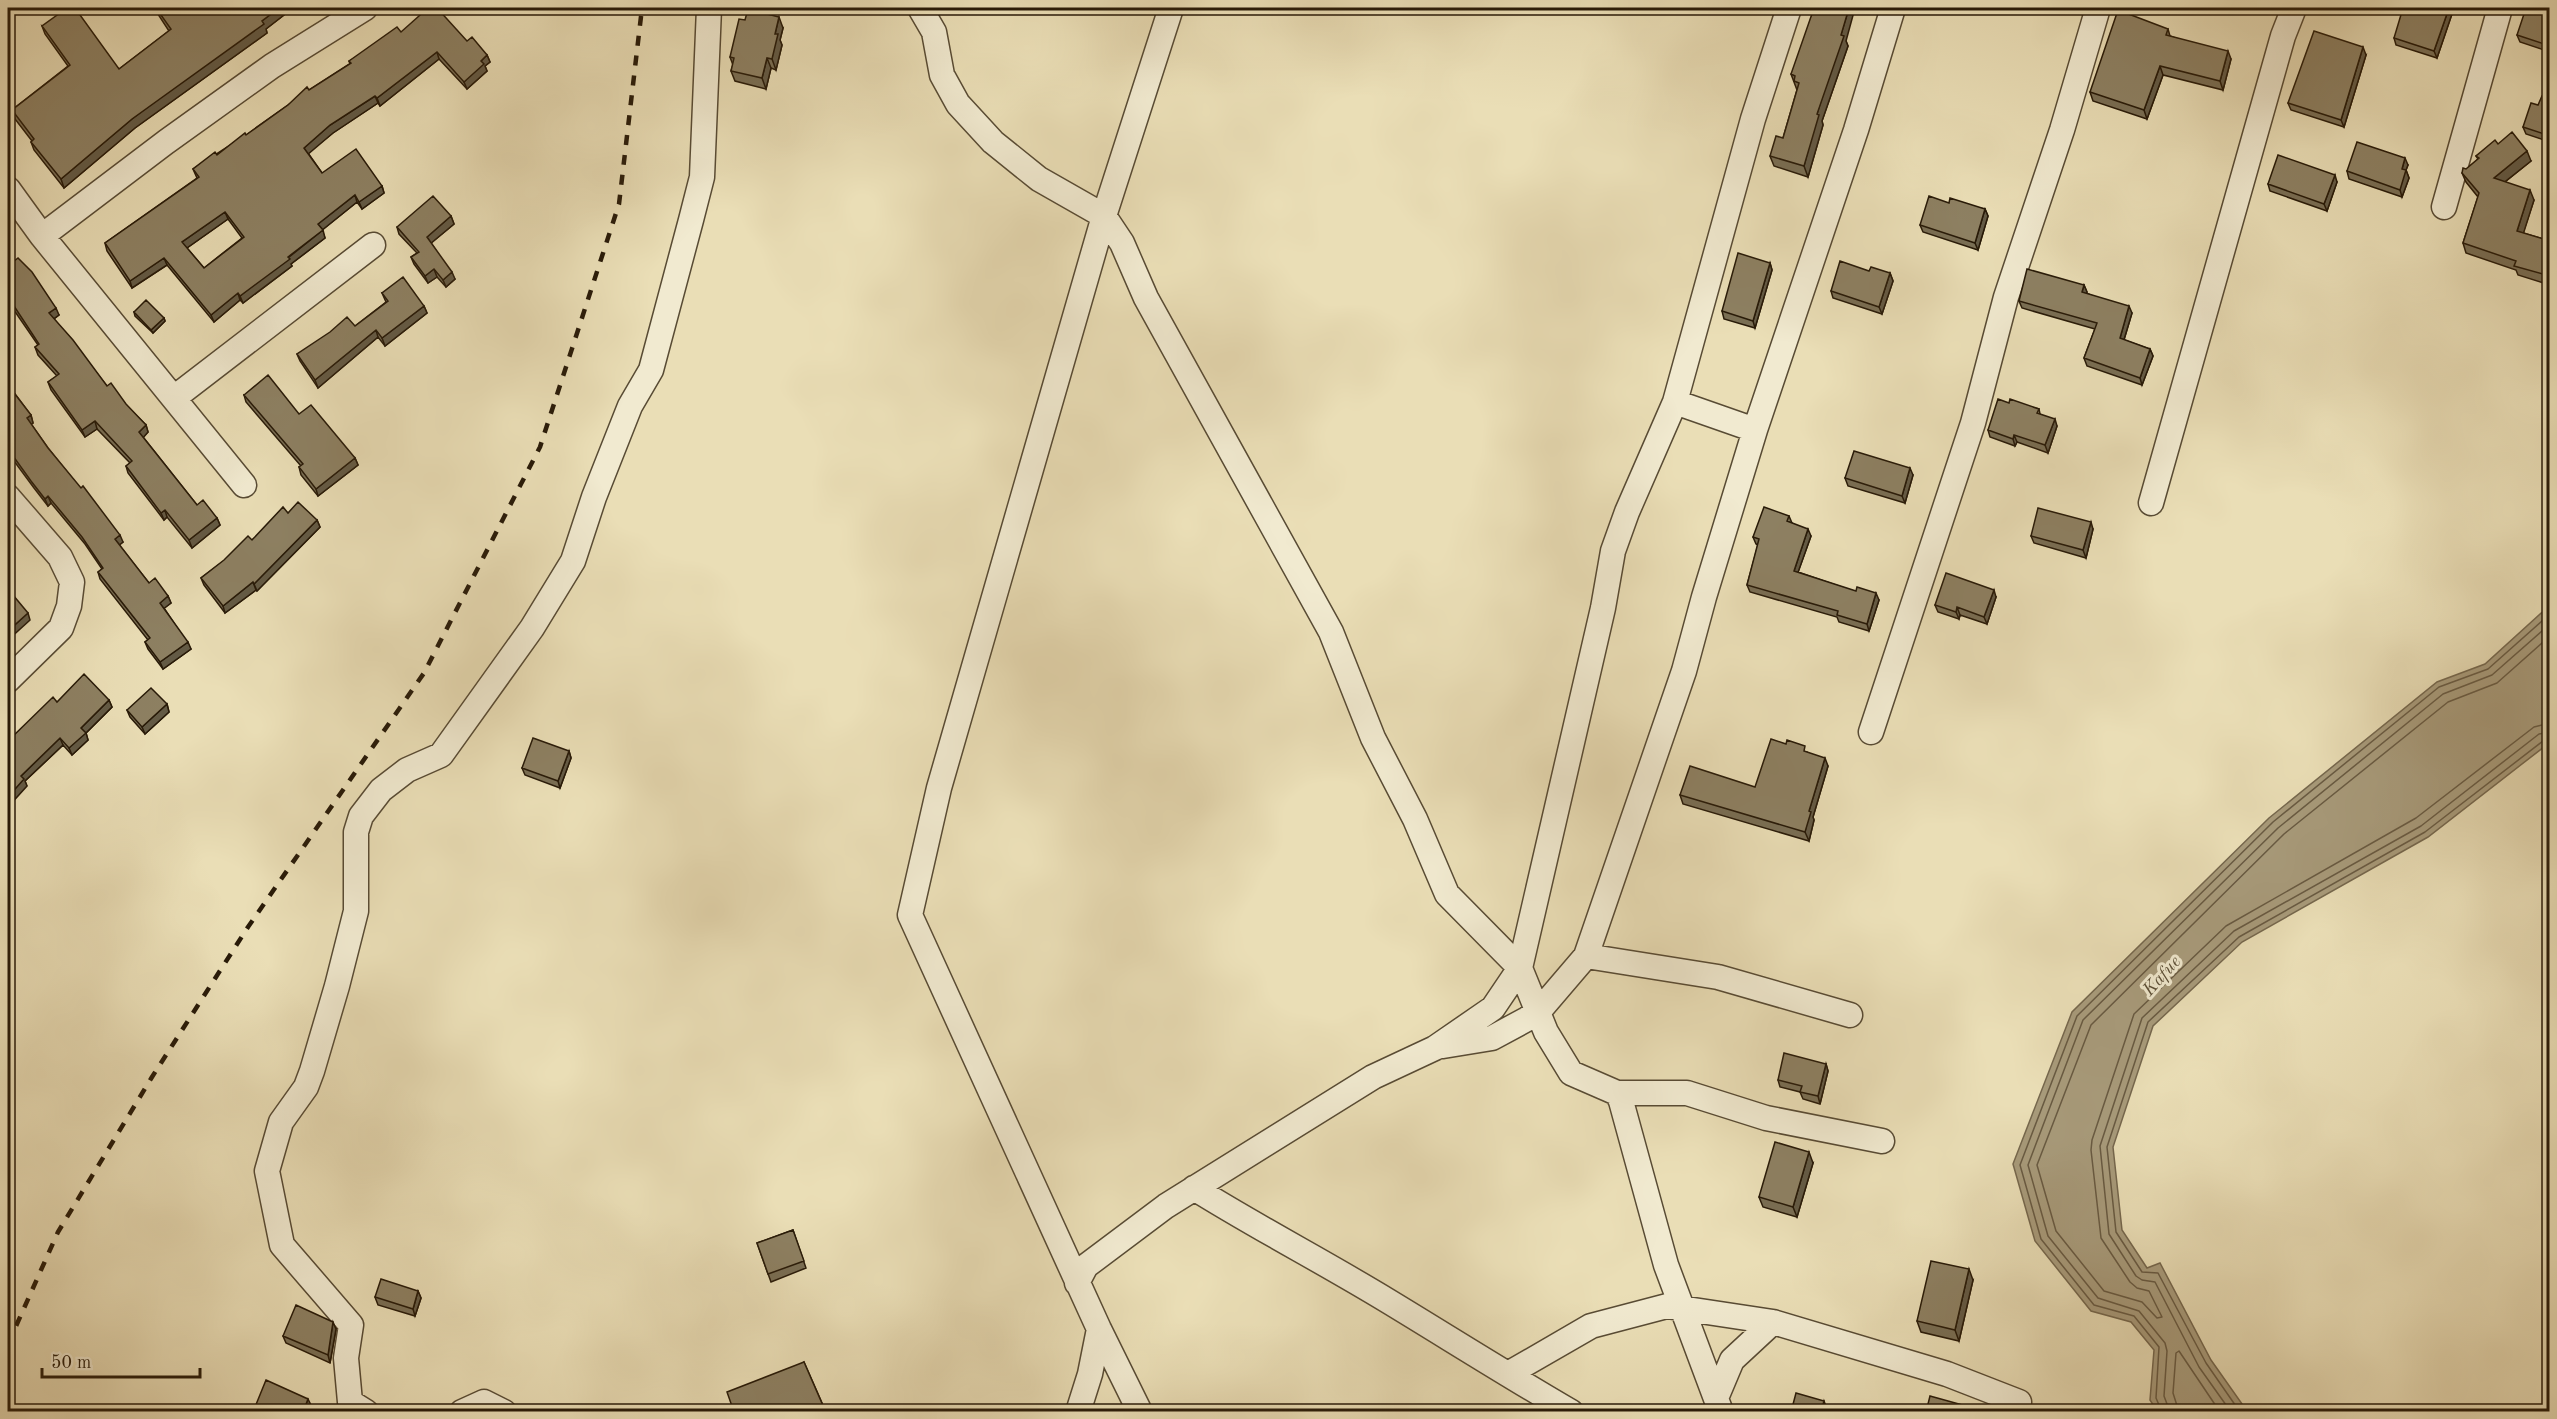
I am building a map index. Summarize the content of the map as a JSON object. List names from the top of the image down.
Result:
{
  "water": ["Kafue"],
  "scale_bar": "50 m"
}
